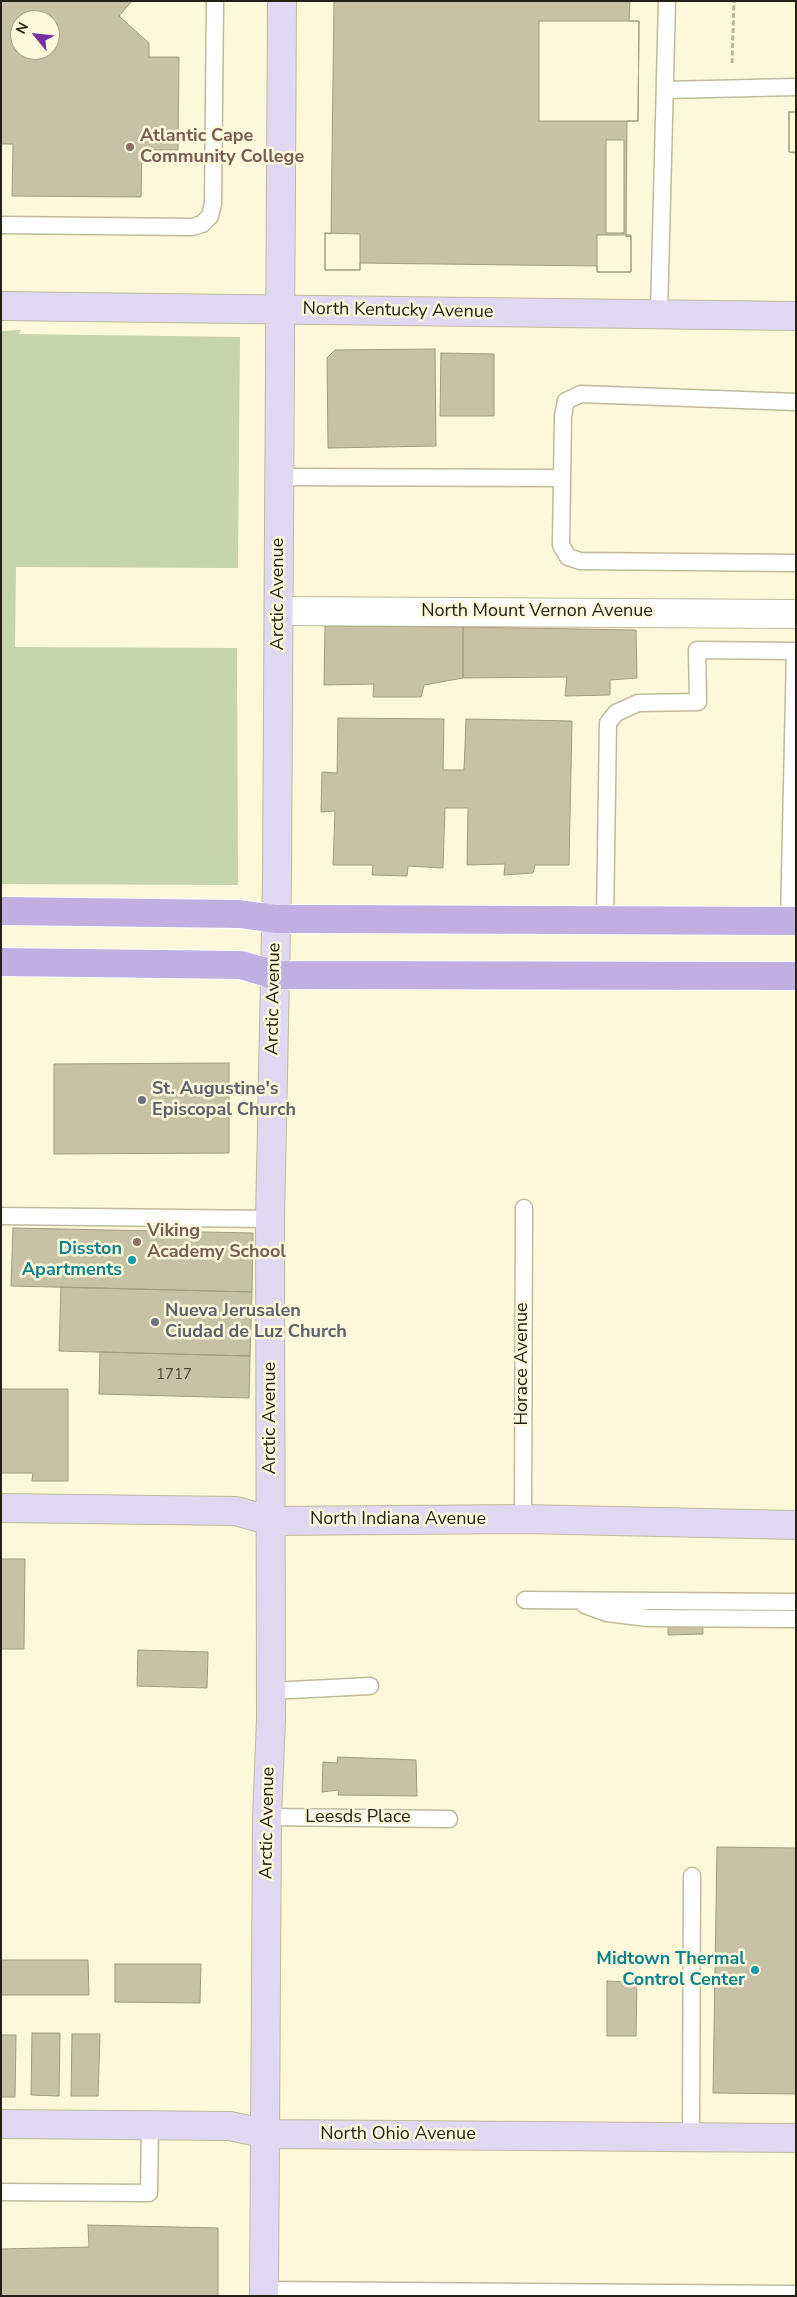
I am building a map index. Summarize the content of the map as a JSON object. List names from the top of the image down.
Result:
{
  "streets": {
    "street": [
      "North Kentucky Avenue",
      "Arctic Avenue",
      "North Mount Vernon Avenue",
      "North Indiana Avenue",
      "North Ohio Avenue"
    ],
    "lane": ["Horace Avenue", "Leesds Place"]
  },
  "crossings": [
    ["North Kentucky Avenue", "Arctic Avenue"],
    ["Arctic Avenue", "North Mount Vernon Avenue"],
    ["Arctic Avenue", "North Indiana Avenue"],
    ["Arctic Avenue", "Leesds Place"],
    ["Arctic Avenue", "North Ohio Avenue"],
    ["Horace Avenue", "North Indiana Avenue"]
  ],
  "places": [
    "Atlantic Cape Community College",
    "St. Augustine's Episcopal Church",
    "Viking Academy School",
    "Disston Apartments",
    "Nueva Jerusalen Ciudad de Luz Church",
    "Midtown Thermal Control Center"
  ],
  "house_numbers": ["1717"],
  "north": "top left"
}
